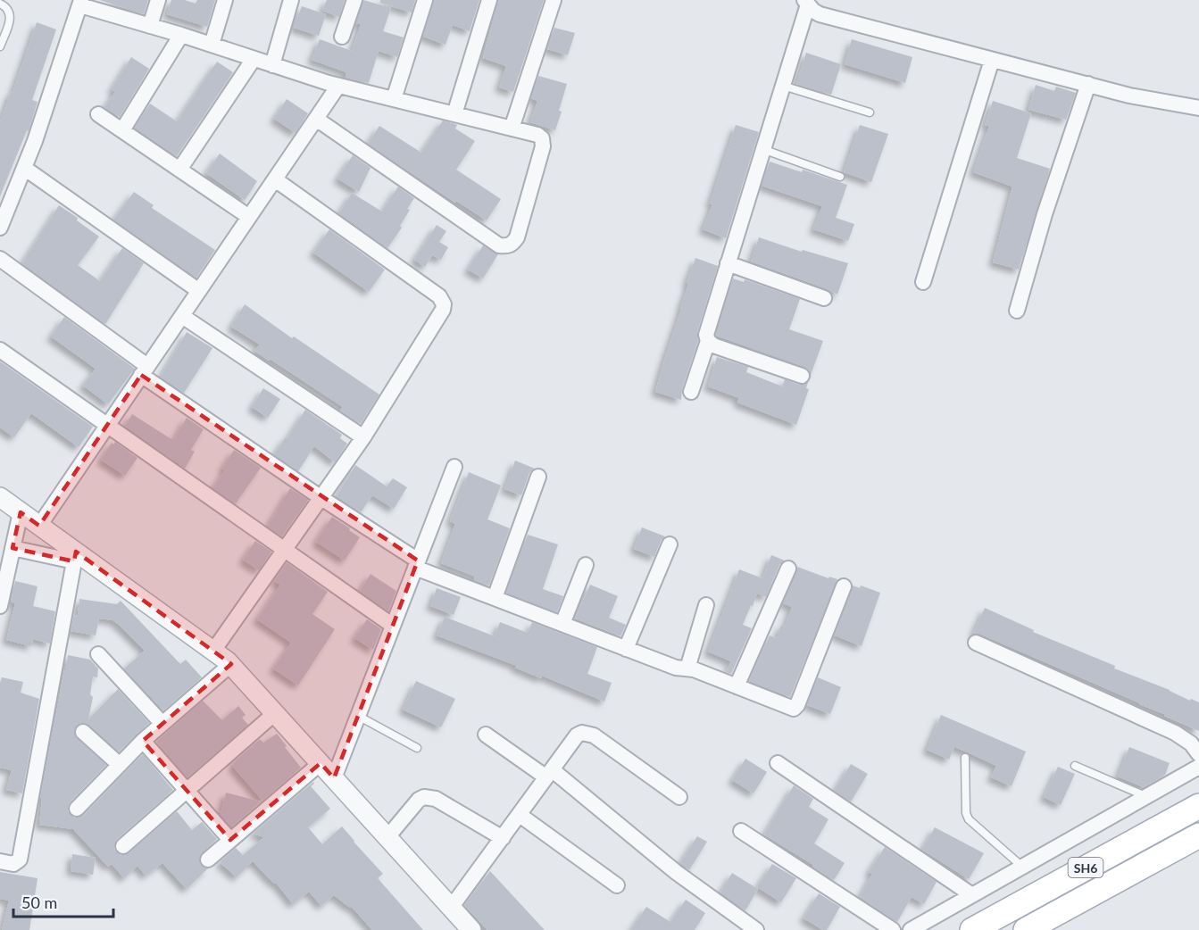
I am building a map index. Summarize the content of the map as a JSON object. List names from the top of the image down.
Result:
{
  "streets": {
    "main road": ["SH6"]
  },
  "scale_bar": "50 m"
}
